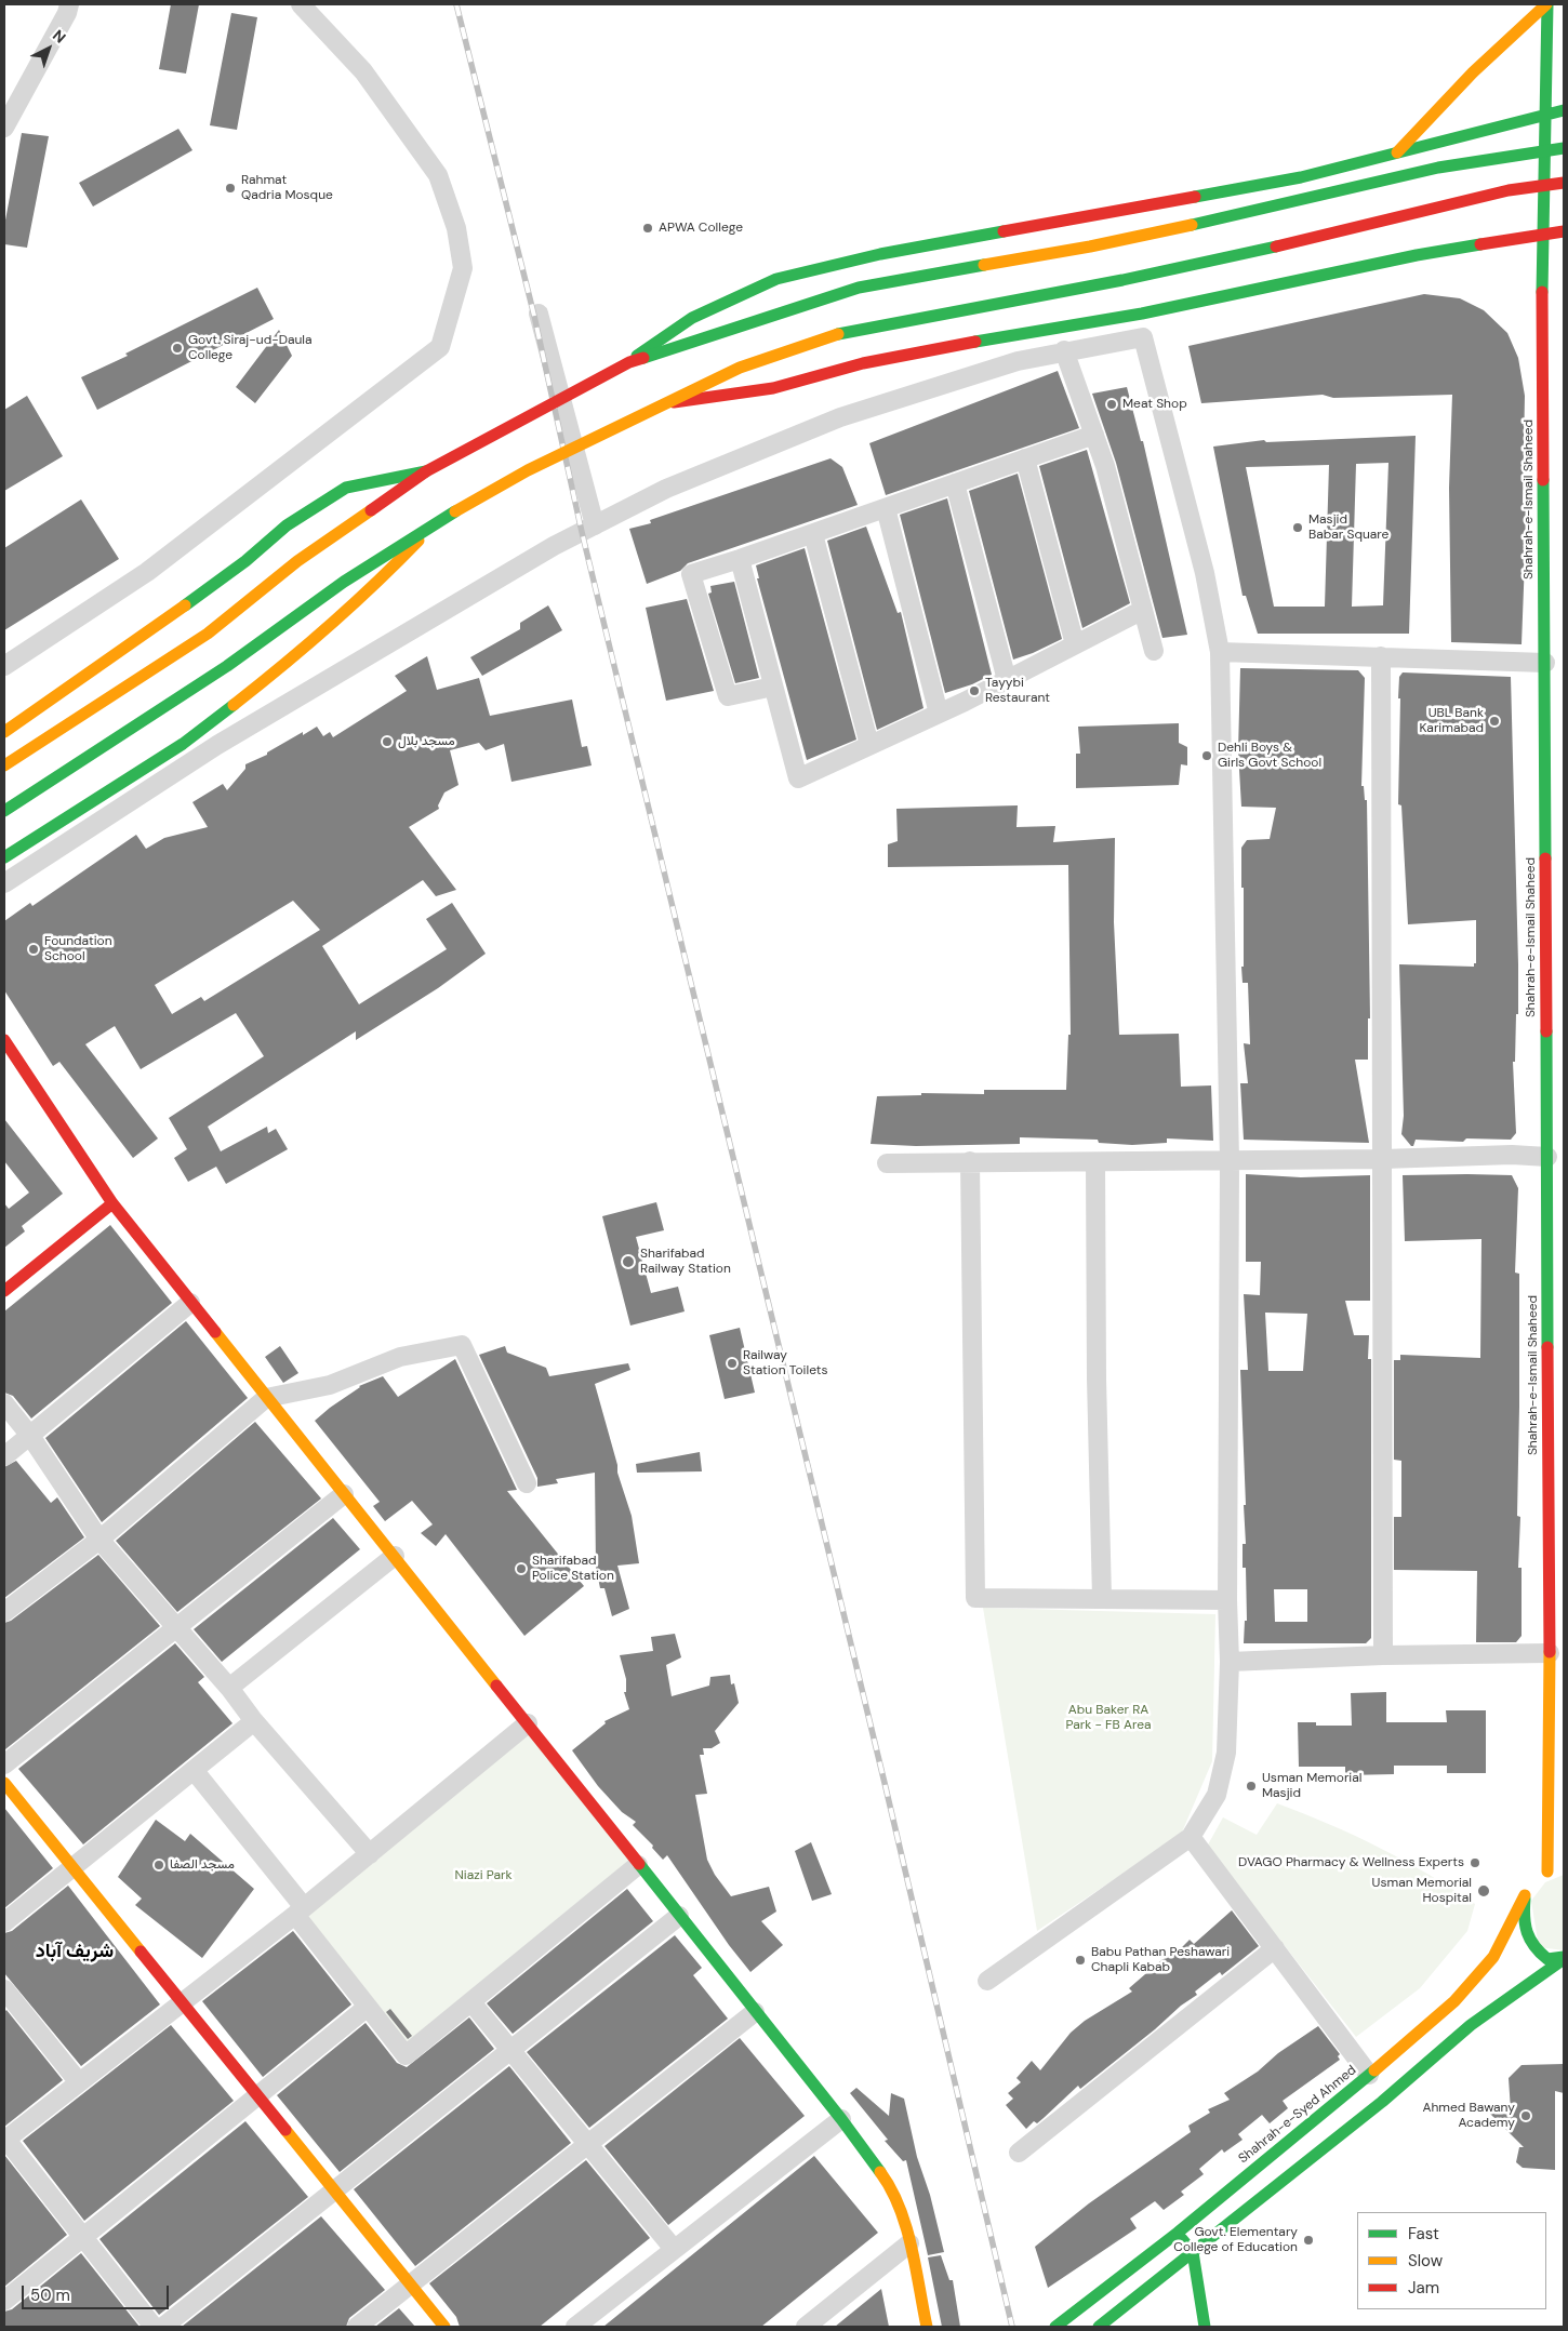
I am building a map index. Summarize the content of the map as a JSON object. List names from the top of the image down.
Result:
{
  "streets": {
    "main road": ["Shahrah-e-Ismail Shaheed", "Shahrah-e-Syed Ahmed"]
  },
  "crossings": [
    ["Shahrah-e-Ismail Shaheed", "Shahrah-e-Syed Ahmed"]
  ],
  "districts": ["شريف آباد"],
  "parks": ["Abu Baker RA Park - FB Area", "Niazi Park"],
  "places": [
    "Rahmat Qadria Mosque",
    "APWA College",
    "Govt. Siraj-ud-Daula College",
    "Meat Shop",
    "Masjid Babar Square",
    "Tayybi Restaurant",
    "UBL Bank Karimabad",
    "مسجد بلال",
    "Dehli Boys & Girls Govt School",
    "Foundation School",
    "Sharifabad Railway Station",
    "Railway Station Toilets",
    "Sharifabad Police Station",
    "Usman Memorial Masjid",
    "DVAGO Pharmacy & Wellness Experts",
    "مسجد الصفا",
    "Usman Memorial Hospital",
    "Babu Pathan Peshawari Chapli Kabab",
    "Ahmed Bawany Academy",
    "Govt. Elementary College of Education"
  ],
  "legend": ["Fast", "Slow", "Jam"],
  "scale_bar": "50 m",
  "north": "top right"
}
